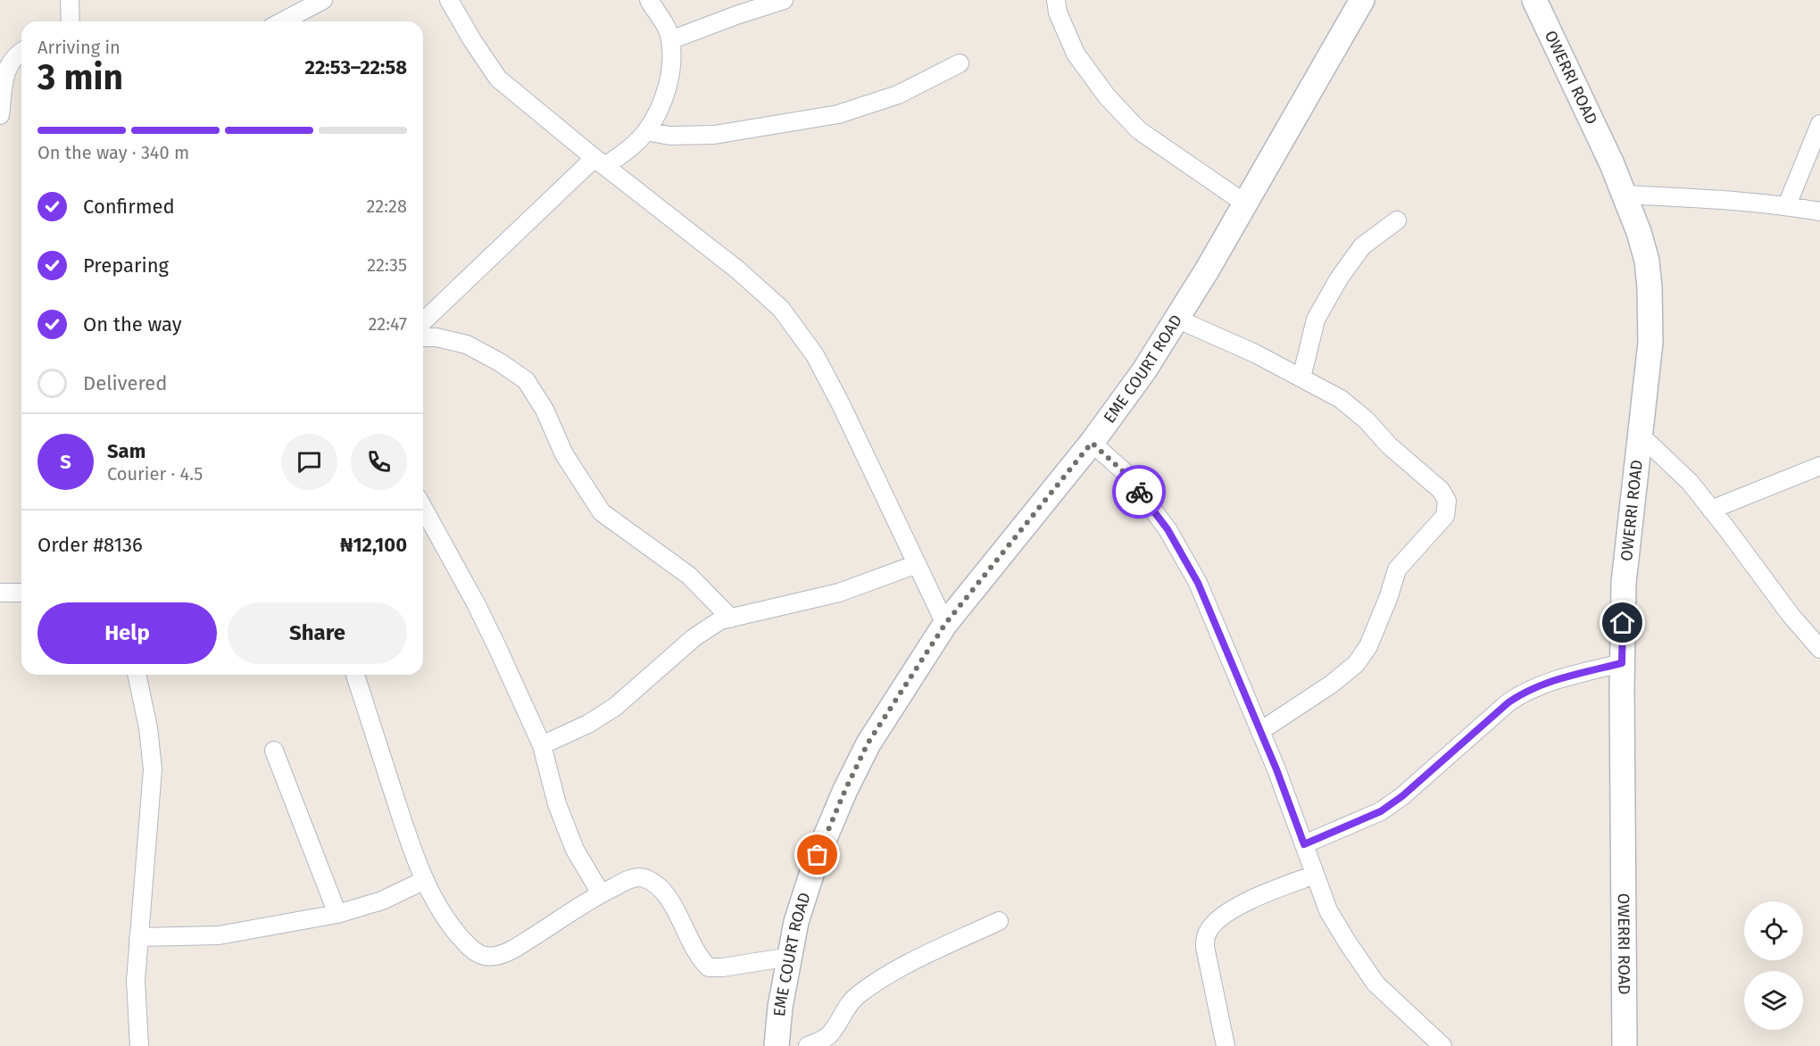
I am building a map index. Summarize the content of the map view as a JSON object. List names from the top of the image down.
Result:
{
  "streets": {
    "street": ["OWERRI ROAD", "EME COURT ROAD"]
  },
  "page": {
    "heading": ["3 min", "Arriving in", "22:53–22:58"],
    "panel": [
      "Sam",
      "Courier · 4.5",
      "Order #8136",
      "₦12,100"
    ],
    "bar": "On the way · 340 m",
    "list": [
      ["Confirmed", "22:28"],
      ["Preparing", "22:35"],
      ["On the way", "22:47"],
      "Delivered"
    ],
    "round": "S",
    "buttons": ["Help", "Share"]
  }
}
